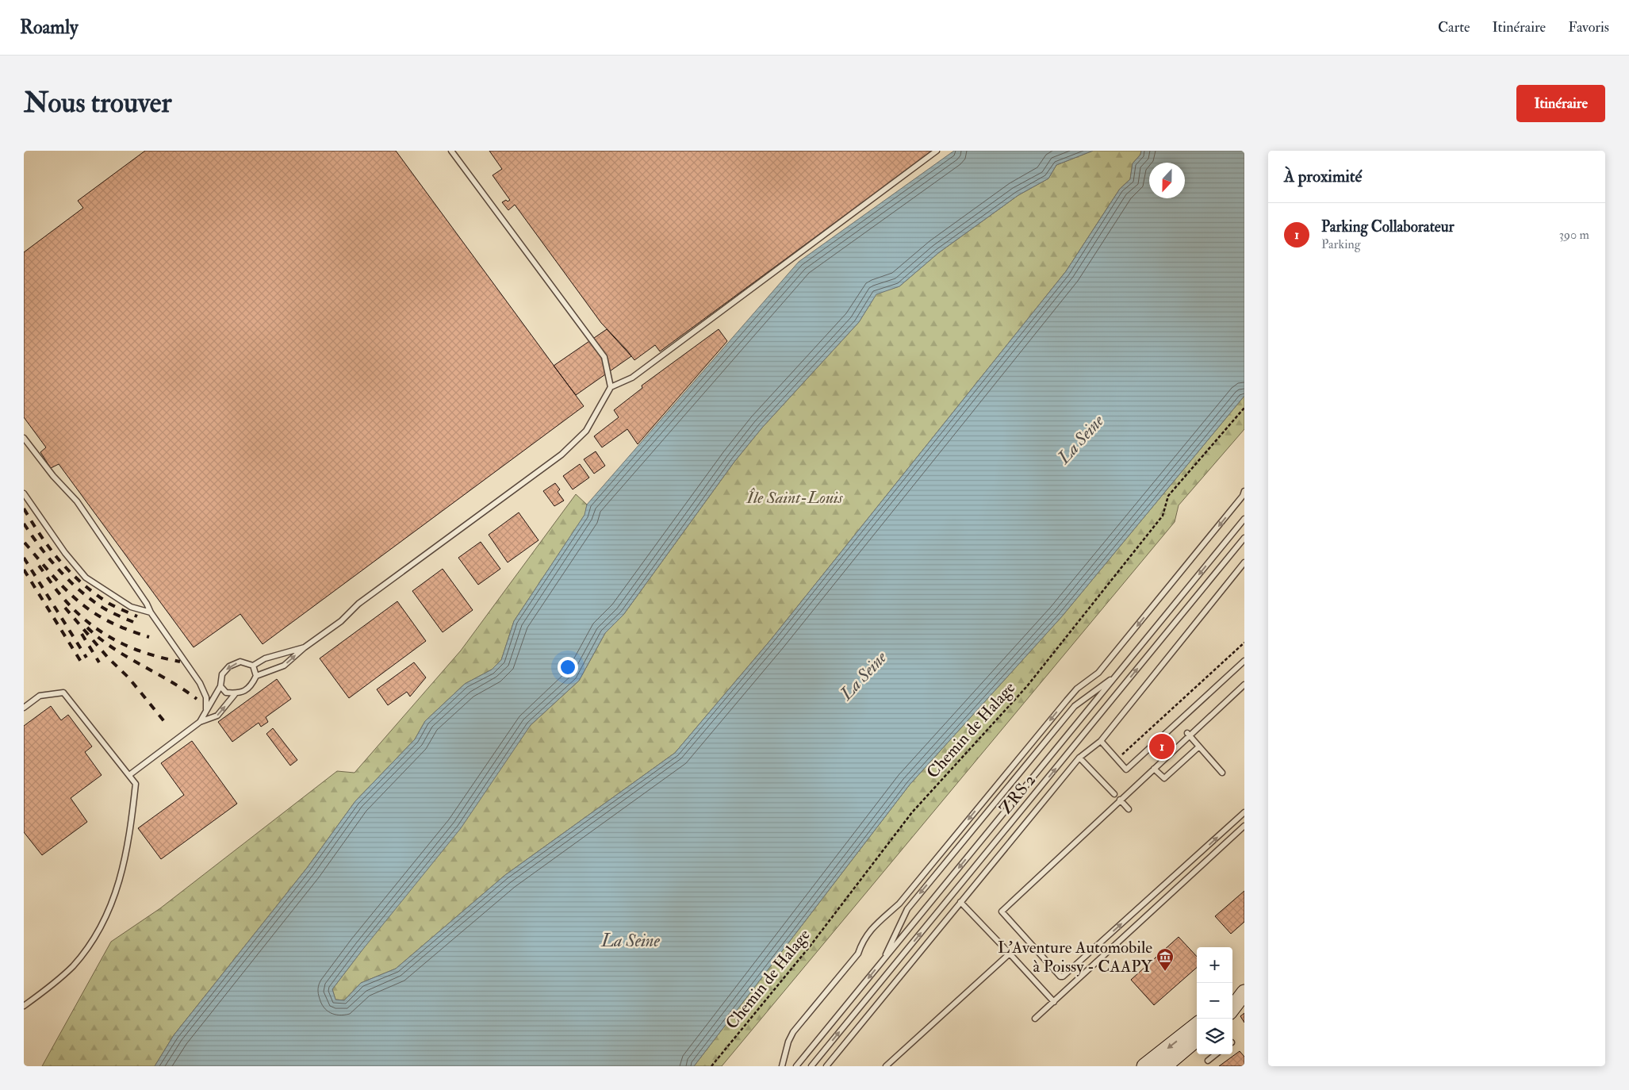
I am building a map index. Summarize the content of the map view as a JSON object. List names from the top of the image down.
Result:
{
  "streets": {
    "lane": ["ZRS 2"],
    "path": ["Chemin de Halage"]
  },
  "water": ["La Seine"],
  "parks": ["Île Saint-Louis"],
  "places": {
    "museum": ["L'Aventure Automobile à Poissy - CAAPY"]
  },
  "north": "bottom",
  "page": {
    "header": "Roamly",
    "nav": ["Carte", "Itinéraire", "Favoris"],
    "buttons": "Itinéraire",
    "title": "Nous trouver",
    "heading": "À proximité",
    "list": [
      {
        "mark": "1",
        "name": "Parking Collaborateur",
        "note": "Parking",
        "value": "390 m"
      }
    ],
    "pins": "1",
    "map_buttons": ["+", "−"]
  }
}
